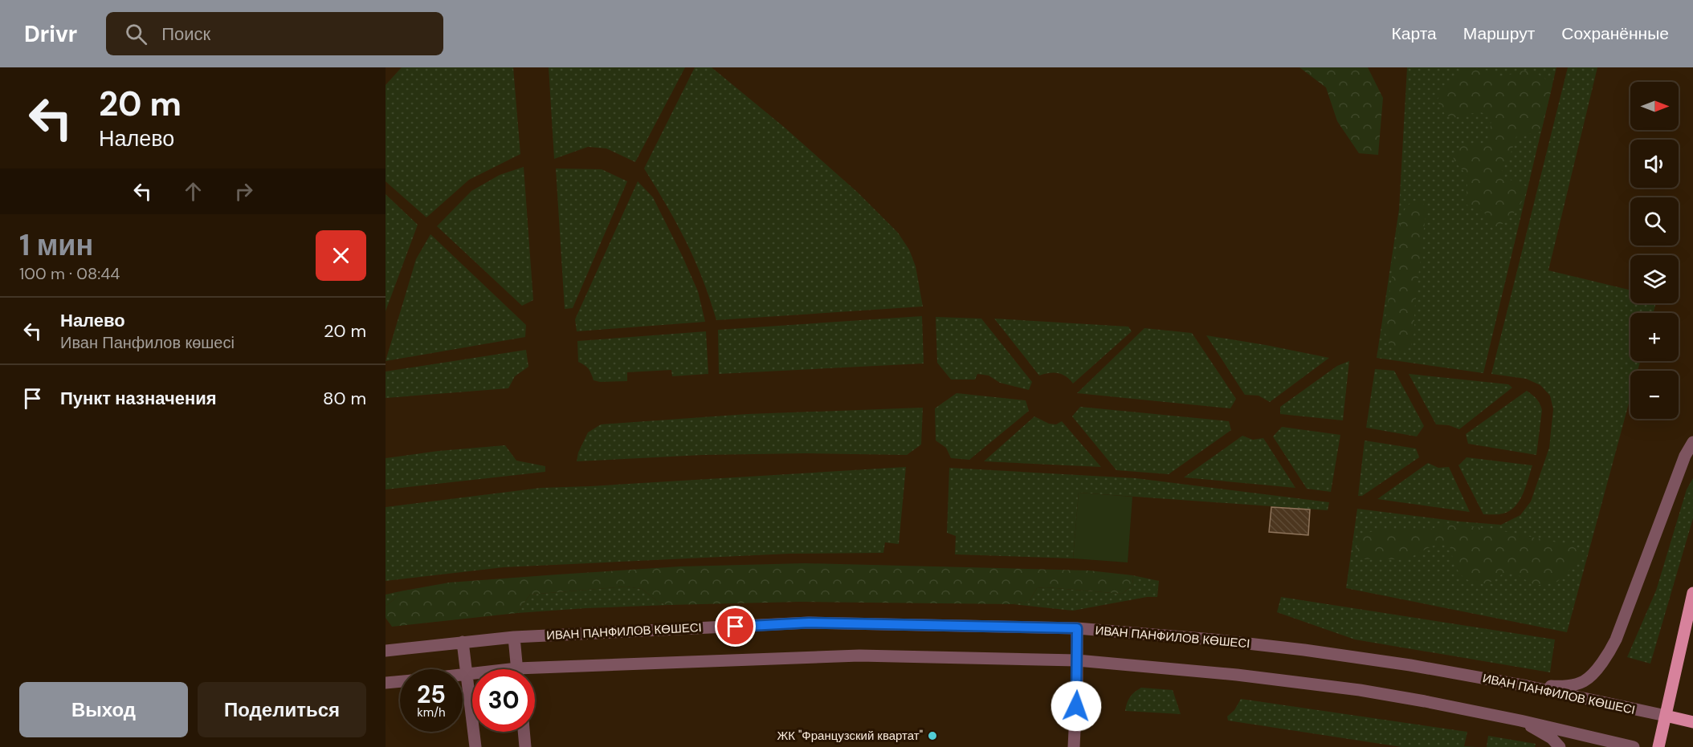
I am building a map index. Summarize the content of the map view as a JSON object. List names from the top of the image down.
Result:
{
  "streets": {
    "street": ["ИВАН ПАНФИЛОВ КӨШЕСІ"]
  },
  "places": ["ЖК \"Французский квартат\""],
  "north": "right",
  "page": {
    "header": "Drivr",
    "search": "Поиск",
    "nav": ["Карта", "Маршрут", "Сохранённые"],
    "turn": ["20 m", "Налево"],
    "map_buttons": ["+", "−"],
    "heading": ["1 мин", "100 m · 08:44"],
    "list": [
      {
        "name": "Налево",
        "note": "Иван Панфилов көшесі",
        "value": "20 m"
      },
      {
        "name": "Пункт назначения",
        "value": "80 m"
      }
    ],
    "speed": "25 km/h",
    "limit": "30",
    "buttons": ["Выход", "Поделиться"]
  }
}
